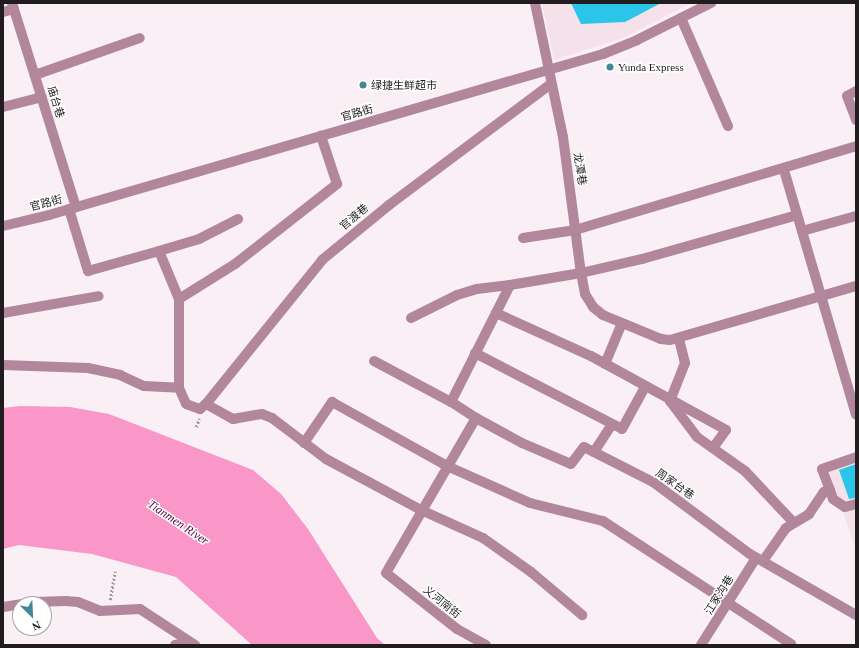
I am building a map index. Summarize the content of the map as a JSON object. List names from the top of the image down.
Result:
{
  "streets": {
    "street": [
      "庙台巷",
      "官路街",
      "龙潭巷",
      "官渡巷",
      "周家台巷",
      "江家沟巷",
      "义河南街"
    ]
  },
  "crossings": [
    ["庙台巷", "官路街"],
    ["官路街", "龙潭巷"],
    ["龙潭巷", "官渡巷"],
    ["周家台巷", "江家沟巷"]
  ],
  "water": ["Tianmen River"],
  "places": ["Yunda Express", "绿捷生鲜超市"],
  "north": "bottom right"
}
